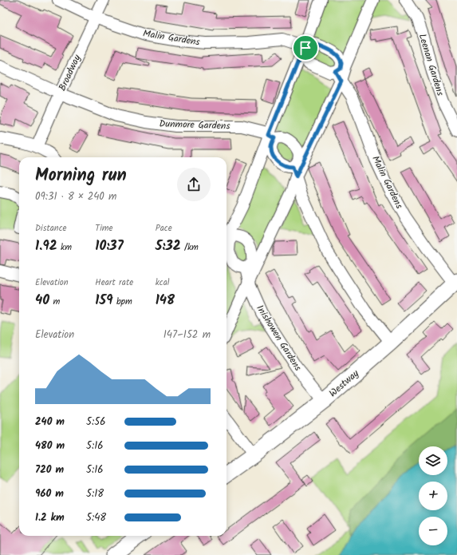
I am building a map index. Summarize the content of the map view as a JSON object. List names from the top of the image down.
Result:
{
  "streets": {
    "street": [
      "Malin Gardens",
      "Leenan Gardens",
      "Broadway",
      "Dunmore Gardens",
      "Inishowen Gardens",
      "Westway"
    ]
  },
  "crossings": [
    ["Malin Gardens", "Broadway"],
    ["Malin Gardens", "Westway"],
    ["Broadway", "Dunmore Gardens"],
    ["Inishowen Gardens", "Westway"]
  ],
  "page": {
    "heading": ["Morning run", "09:31 · 8 × 240 m"],
    "stats": [
      ["Distance", "1.92 km"],
      ["Time", "10:37"],
      ["Pace", "5:32 /km"],
      ["Elevation", "40 m"],
      ["Heart rate", "159 bpm"],
      ["kcal", "148"]
    ],
    "chart": ["Elevation", "147–152 m"],
    "list": [
      {
        "name": "240 m",
        "note": "5:56"
      },
      {
        "name": "480 m",
        "note": "5:16"
      },
      {
        "name": "720 m",
        "note": "5:16"
      },
      {
        "name": "960 m",
        "note": "5:18"
      },
      {
        "name": "1.2 km",
        "note": "5:48"
      }
    ],
    "map_buttons": ["+", "−"]
  }
}
